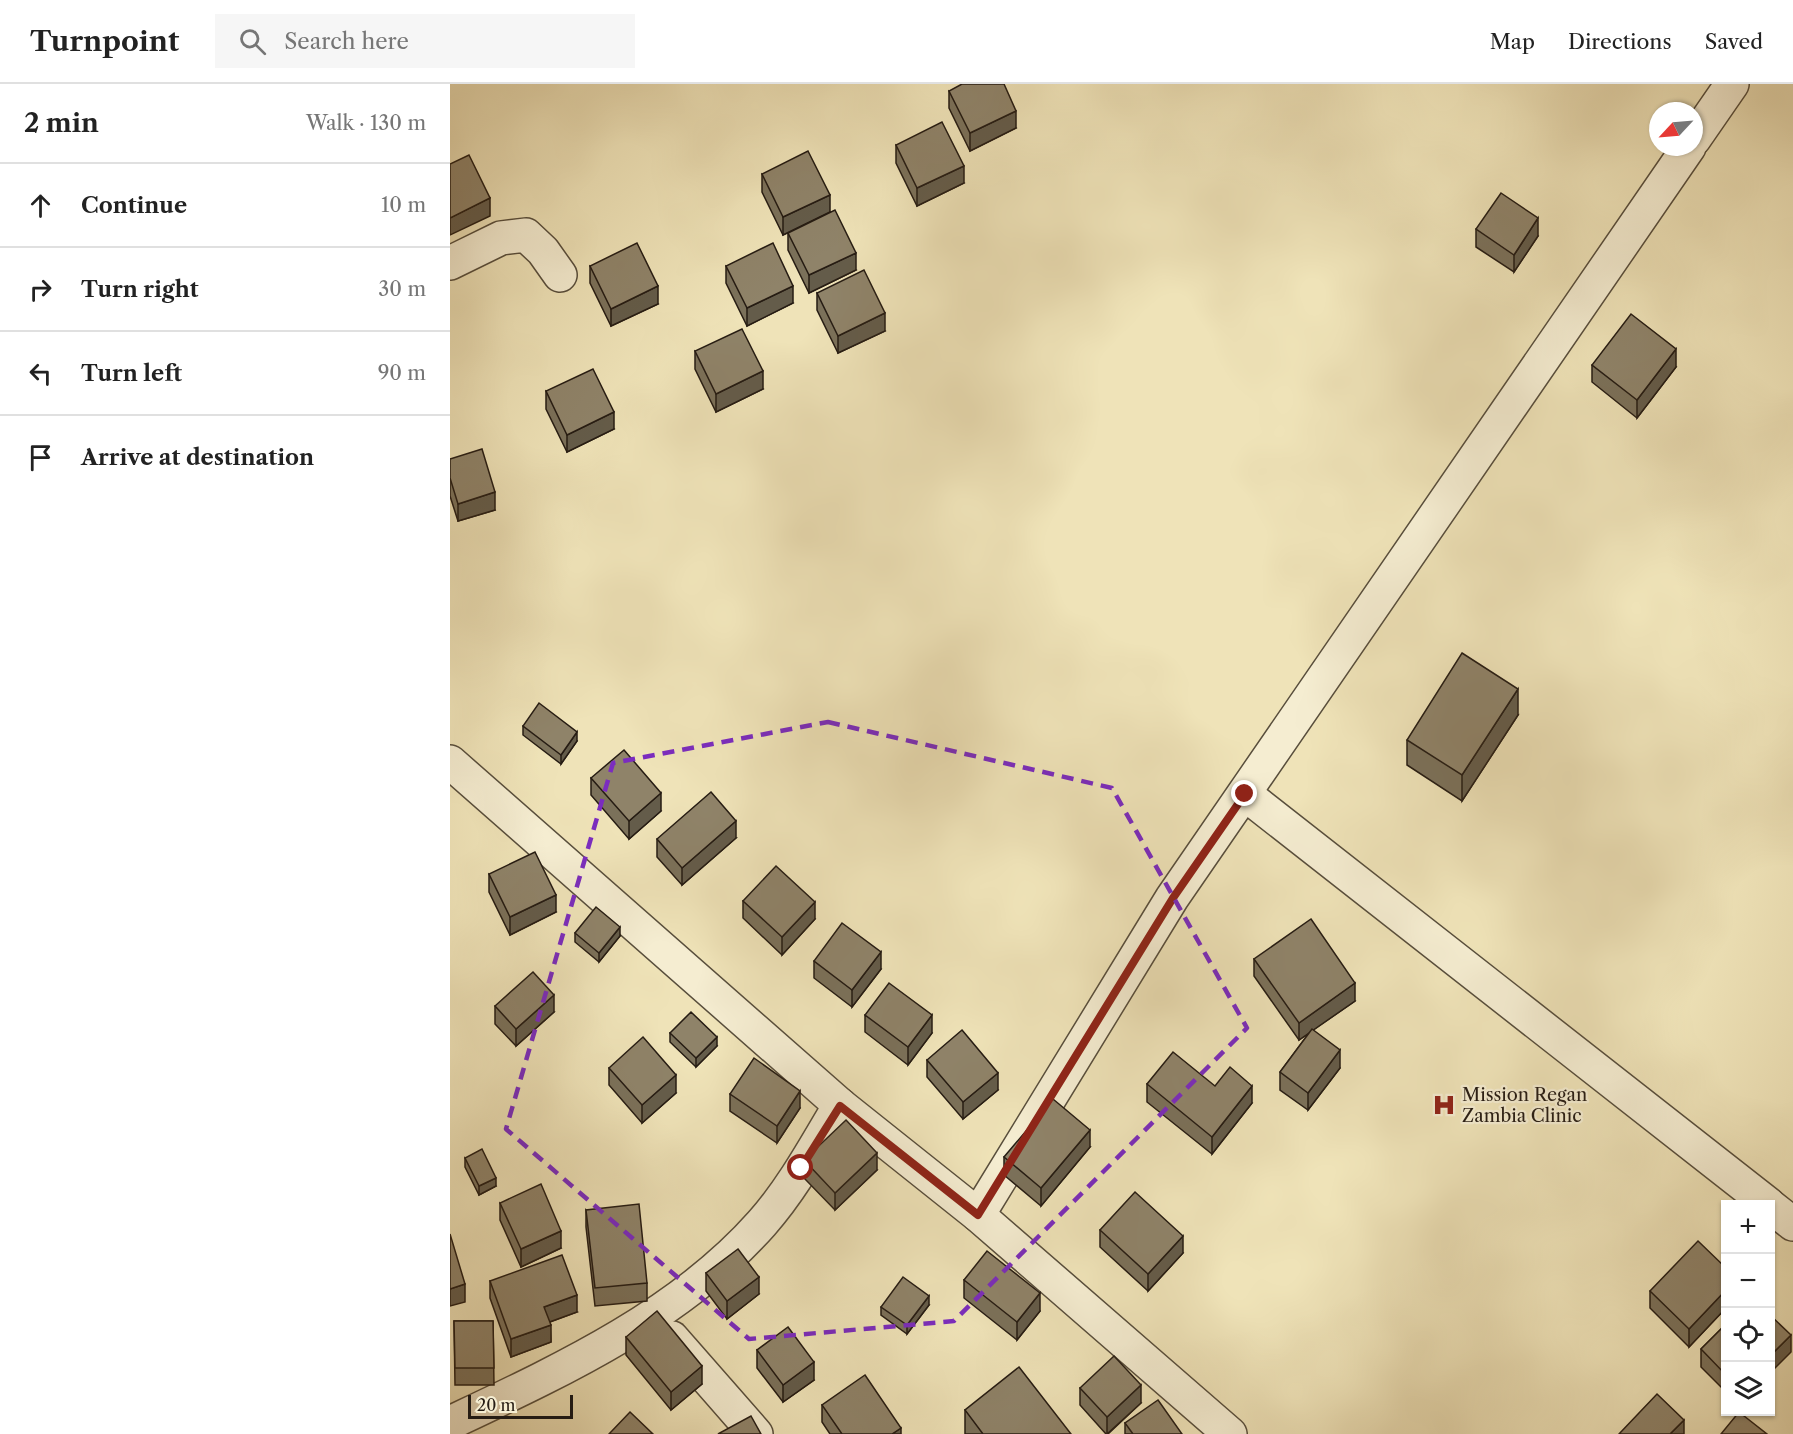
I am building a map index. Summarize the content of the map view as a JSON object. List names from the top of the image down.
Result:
{
  "places": {
    "hospital": ["Mission Regan Zambia Clinic"]
  },
  "scale_bar": "20 m",
  "north": "bottom left",
  "page": {
    "header": "Turnpoint",
    "search": "Search here",
    "nav": ["Map", "Directions", "Saved"],
    "heading": ["2 min", "Walk · 130 m"],
    "list": [
      ["Continue", "10 m"],
      ["Turn right", "30 m"],
      ["Turn left", "90 m"],
      "Arrive at destination"
    ],
    "map_buttons": ["+", "−"],
    "scale": "20 m"
  }
}
